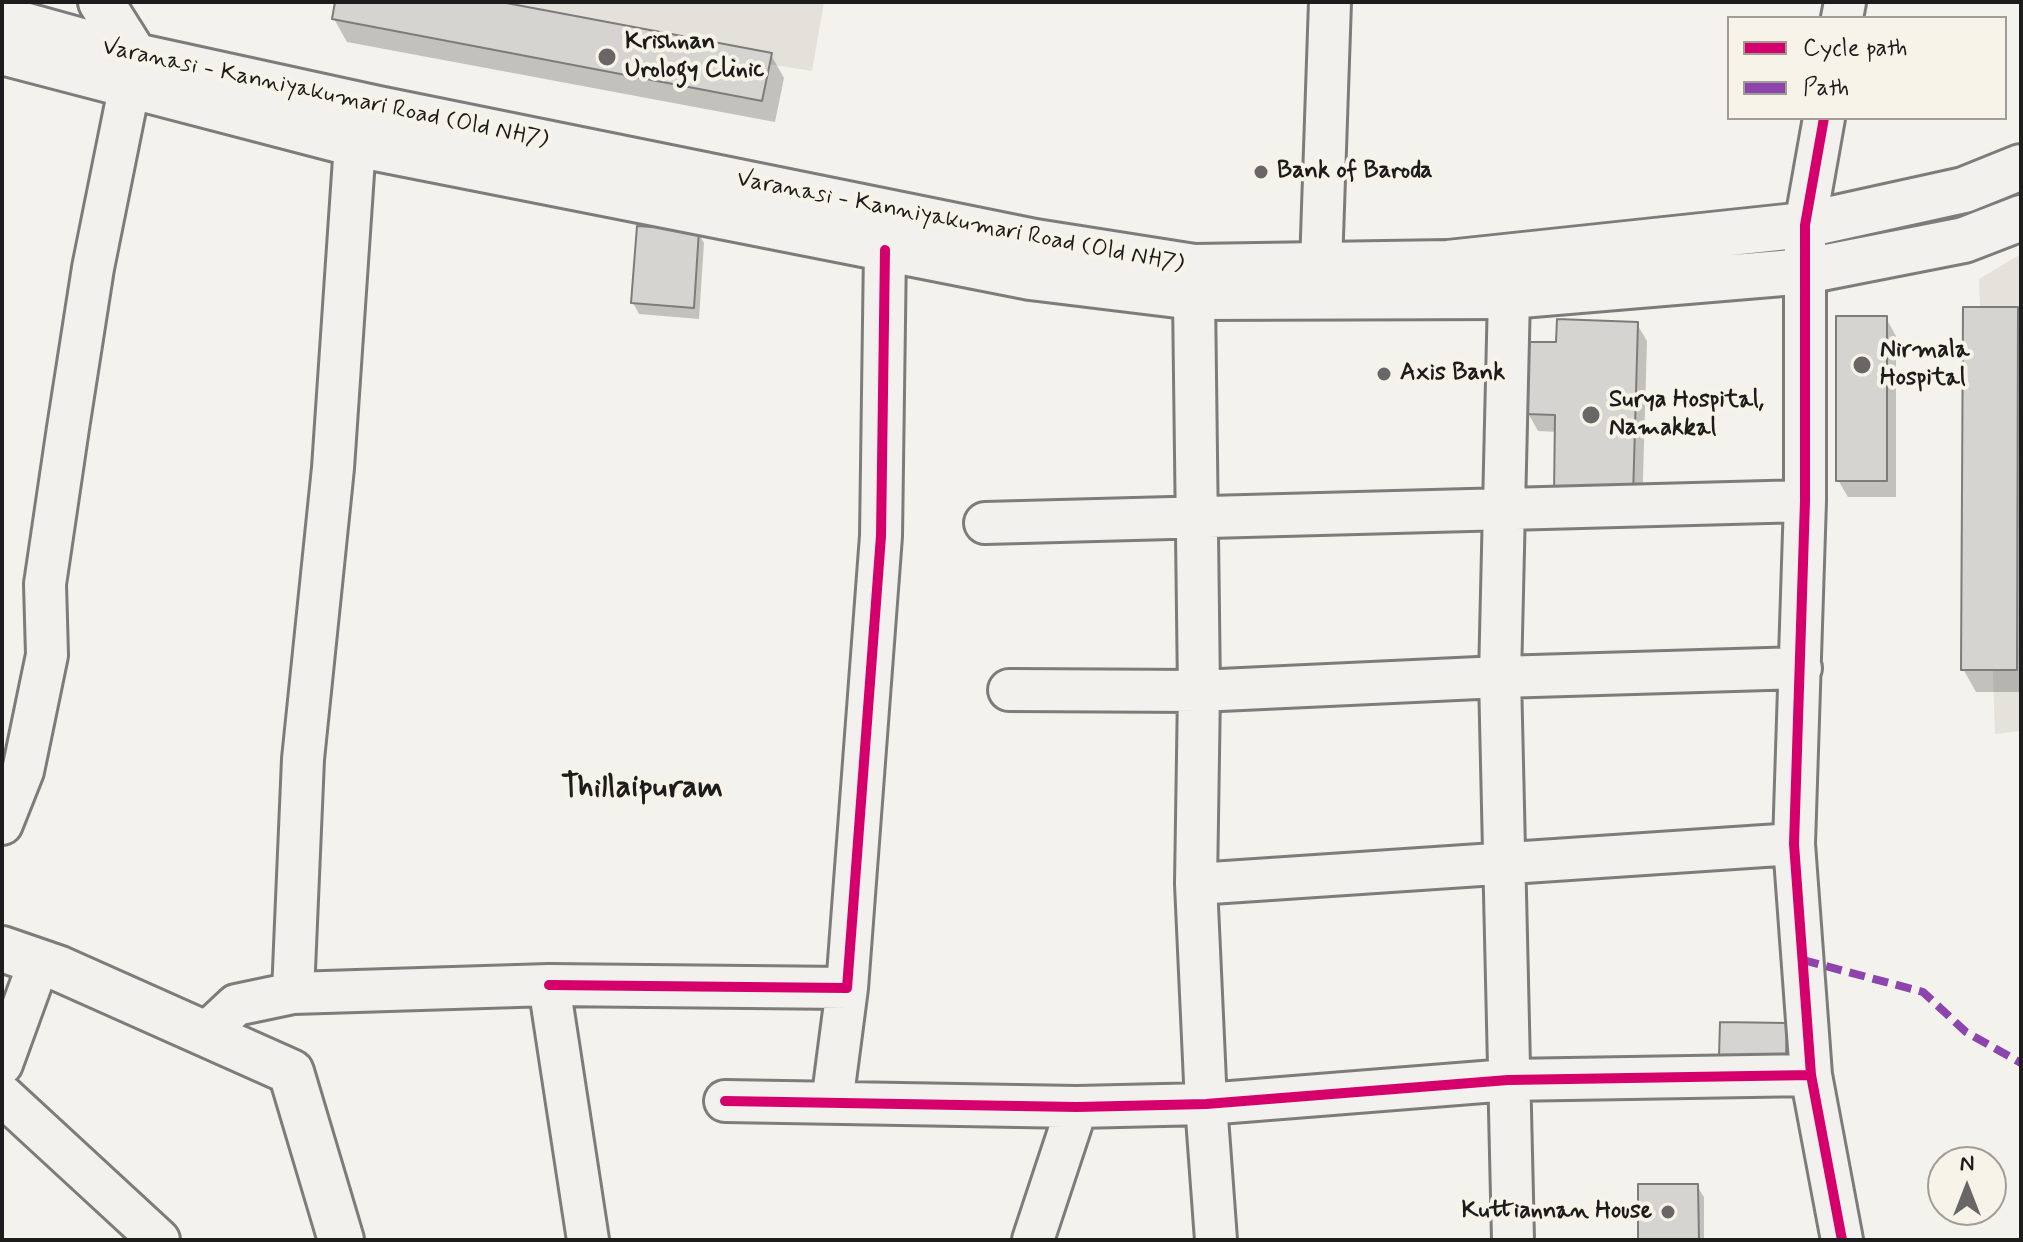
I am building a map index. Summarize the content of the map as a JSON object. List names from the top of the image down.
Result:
{
  "streets": {
    "main road": ["Varanasi - Kanniyakumari Road (Old NH7)"]
  },
  "districts": ["Thillaipuram"],
  "places": [
    "Krishnan Urology Clinic",
    "Bank of Baroda",
    "Nirmala Hospital",
    "Axis Bank",
    "Surya Hospital, Namakkal",
    "Kuttiannan House"
  ],
  "legend": ["Cycle path", "Path"],
  "north": "top"
}
